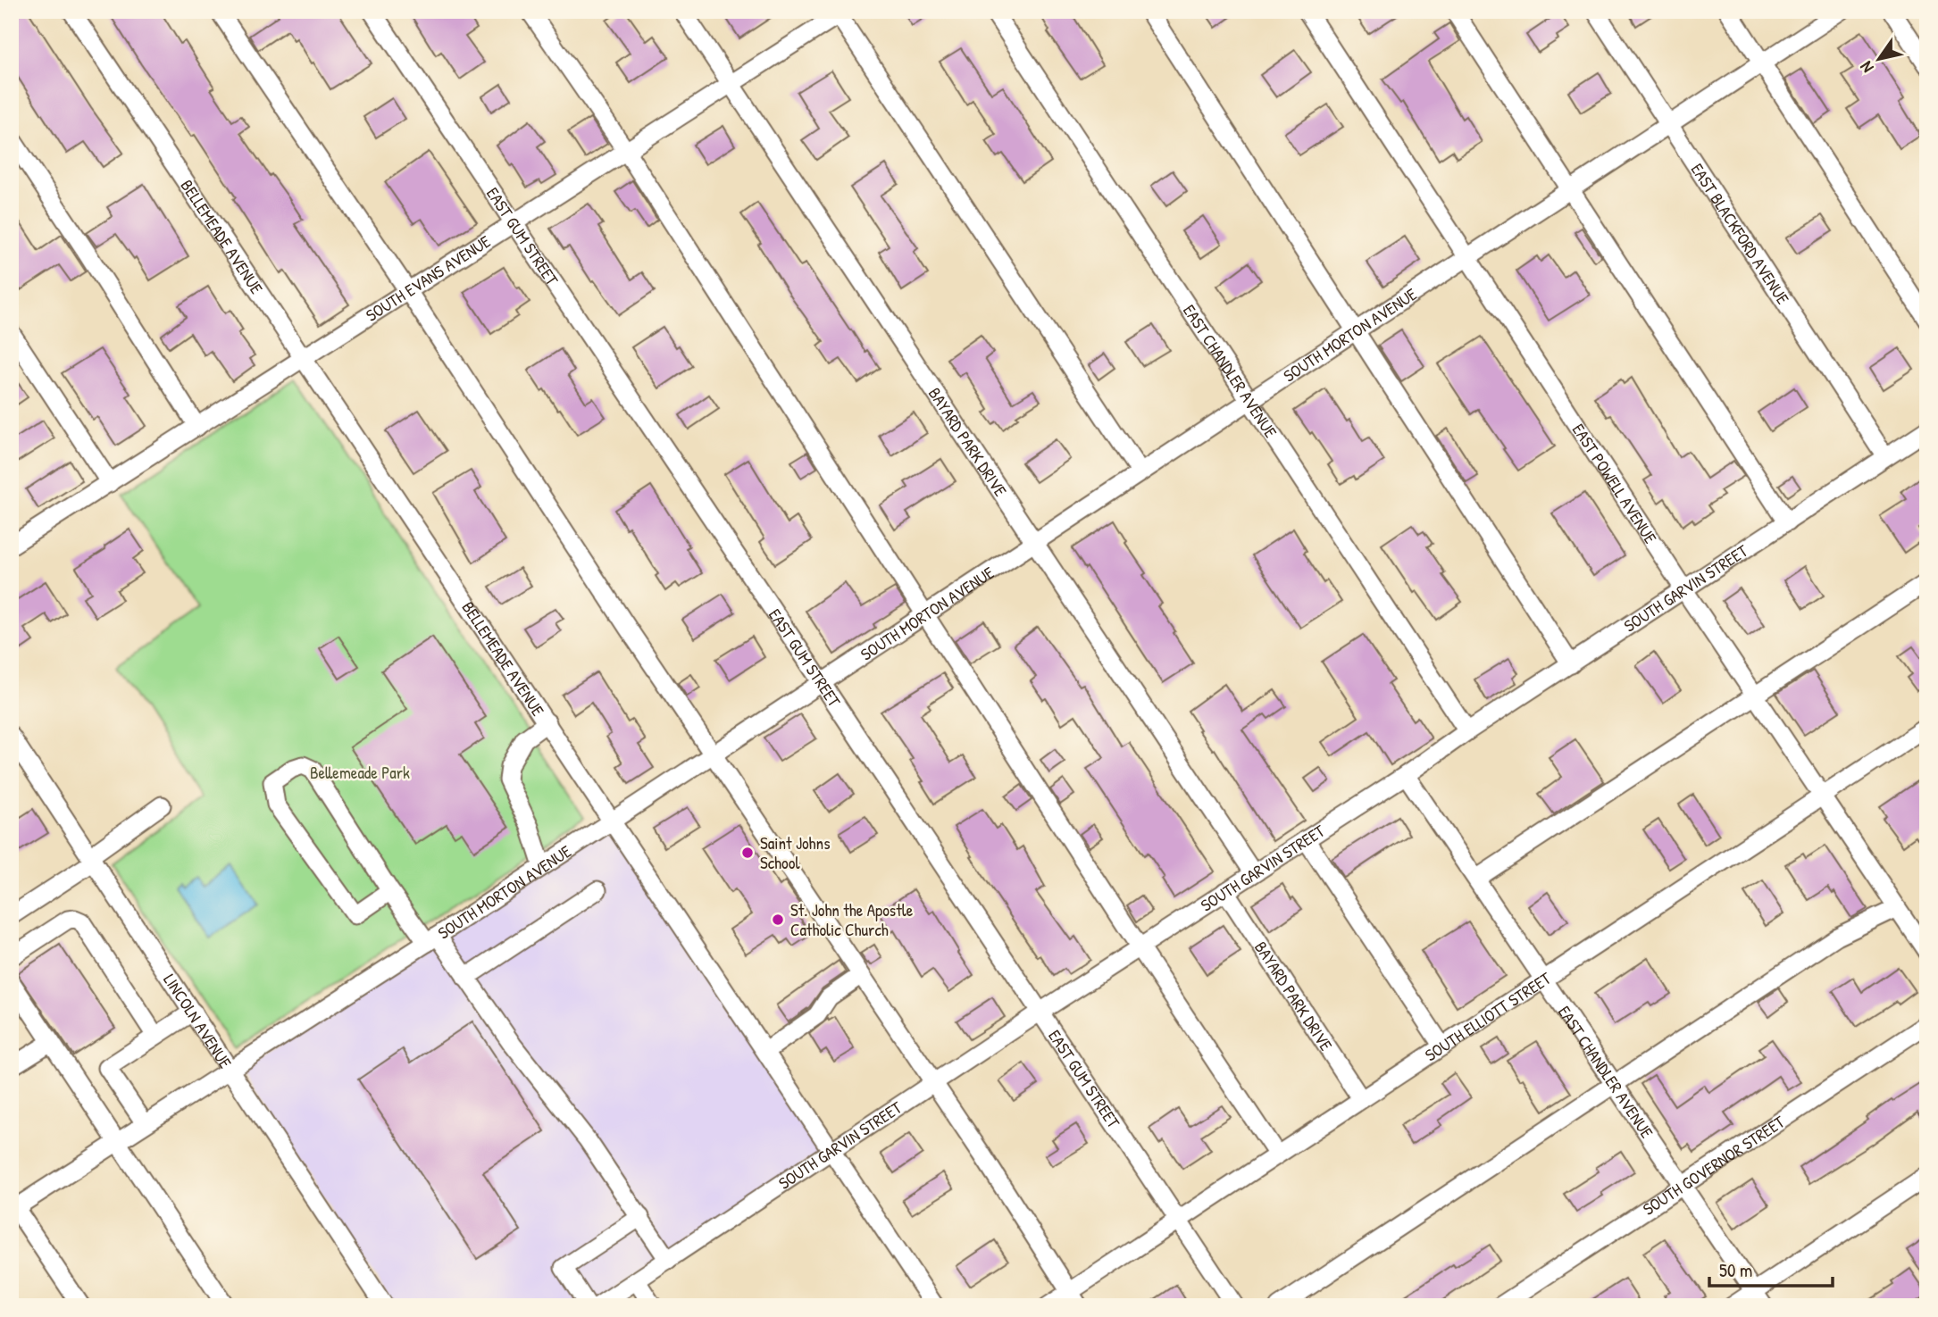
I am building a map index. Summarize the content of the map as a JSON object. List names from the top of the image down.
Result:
{
  "streets": {
    "street": [
      "EAST BLACKFORD AVENUE",
      "BELLEMEADE AVENUE",
      "EAST GUM STREET",
      "SOUTH EVANS AVENUE",
      "SOUTH MORTON AVENUE",
      "EAST CHANDLER AVENUE",
      "BAYARD PARK DRIVE",
      "EAST POWELL AVENUE",
      "SOUTH GARVIN STREET",
      "SOUTH ELLIOTT STREET",
      "LINCOLN AVENUE",
      "SOUTH GOVERNOR STREET"
    ]
  },
  "crossings": [
    ["EAST BLACKFORD AVENUE", "SOUTH MORTON AVENUE"],
    ["EAST BLACKFORD AVENUE", "SOUTH GARVIN STREET"],
    ["BELLEMEADE AVENUE", "SOUTH EVANS AVENUE"],
    ["BELLEMEADE AVENUE", "SOUTH MORTON AVENUE"],
    ["BELLEMEADE AVENUE", "SOUTH GARVIN STREET"],
    ["EAST GUM STREET", "SOUTH EVANS AVENUE"],
    ["EAST GUM STREET", "SOUTH MORTON AVENUE"],
    ["EAST GUM STREET", "SOUTH GARVIN STREET"],
    ["EAST GUM STREET", "SOUTH ELLIOTT STREET"],
    ["SOUTH EVANS AVENUE", "BAYARD PARK DRIVE"],
    ["SOUTH MORTON AVENUE", "EAST CHANDLER AVENUE"],
    ["SOUTH MORTON AVENUE", "BAYARD PARK DRIVE"],
    ["SOUTH MORTON AVENUE", "EAST POWELL AVENUE"],
    ["SOUTH MORTON AVENUE", "LINCOLN AVENUE"],
    ["EAST CHANDLER AVENUE", "SOUTH GARVIN STREET"],
    ["EAST CHANDLER AVENUE", "SOUTH ELLIOTT STREET"],
    ["EAST CHANDLER AVENUE", "SOUTH GOVERNOR STREET"],
    ["BAYARD PARK DRIVE", "SOUTH GARVIN STREET"],
    ["BAYARD PARK DRIVE", "SOUTH ELLIOTT STREET"],
    ["EAST POWELL AVENUE", "SOUTH GARVIN STREET"],
    ["EAST POWELL AVENUE", "SOUTH ELLIOTT STREET"]
  ],
  "parks": ["Bellemeade Park"],
  "places": ["Saint Johns School", "St. John the Apostle Catholic Church"],
  "scale_bar": "50 m",
  "north": "bottom left"
}
